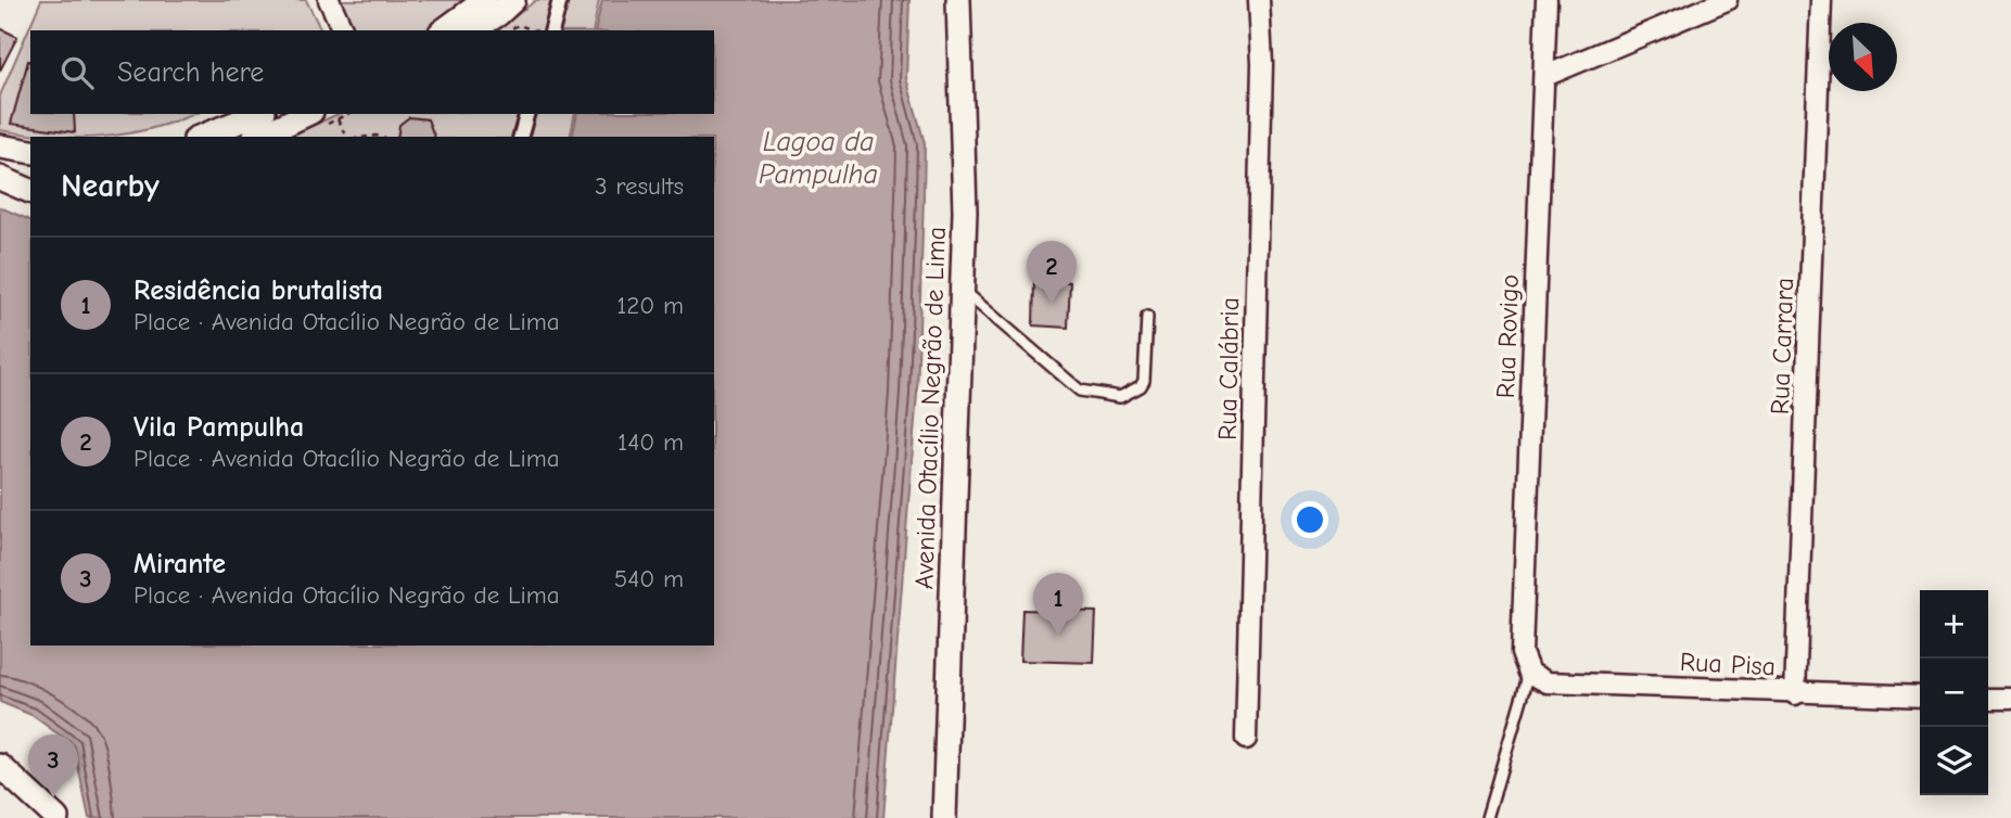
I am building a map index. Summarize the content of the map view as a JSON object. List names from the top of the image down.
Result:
{
  "streets": {
    "street": [
      "Rua Rovigo",
      "Rua Carrara",
      "Rua Calábria",
      "Avenida Otacílio Negrão de Lima",
      "Rua Pisa"
    ]
  },
  "crossings": [
    ["Rua Rovigo", "Rua Pisa"],
    ["Rua Carrara", "Rua Pisa"]
  ],
  "water": ["Lagoa da Pampulha"],
  "north": "bottom right",
  "page": {
    "search": "Search here",
    "heading": ["Nearby", "3 results"],
    "list": [
      {
        "mark": "1",
        "name": "Residência brutalista",
        "note": "Place · Avenida Otacílio Negrão de Lima",
        "value": "120 m"
      },
      {
        "mark": "2",
        "name": "Vila Pampulha",
        "note": "Place · Avenida Otacílio Negrão de Lima",
        "value": "140 m"
      },
      {
        "mark": "3",
        "name": "Mirante",
        "note": "Place · Avenida Otacílio Negrão de Lima",
        "value": "540 m"
      }
    ],
    "pins": ["2", "1", "3"],
    "map_buttons": ["+", "−"]
  }
}
